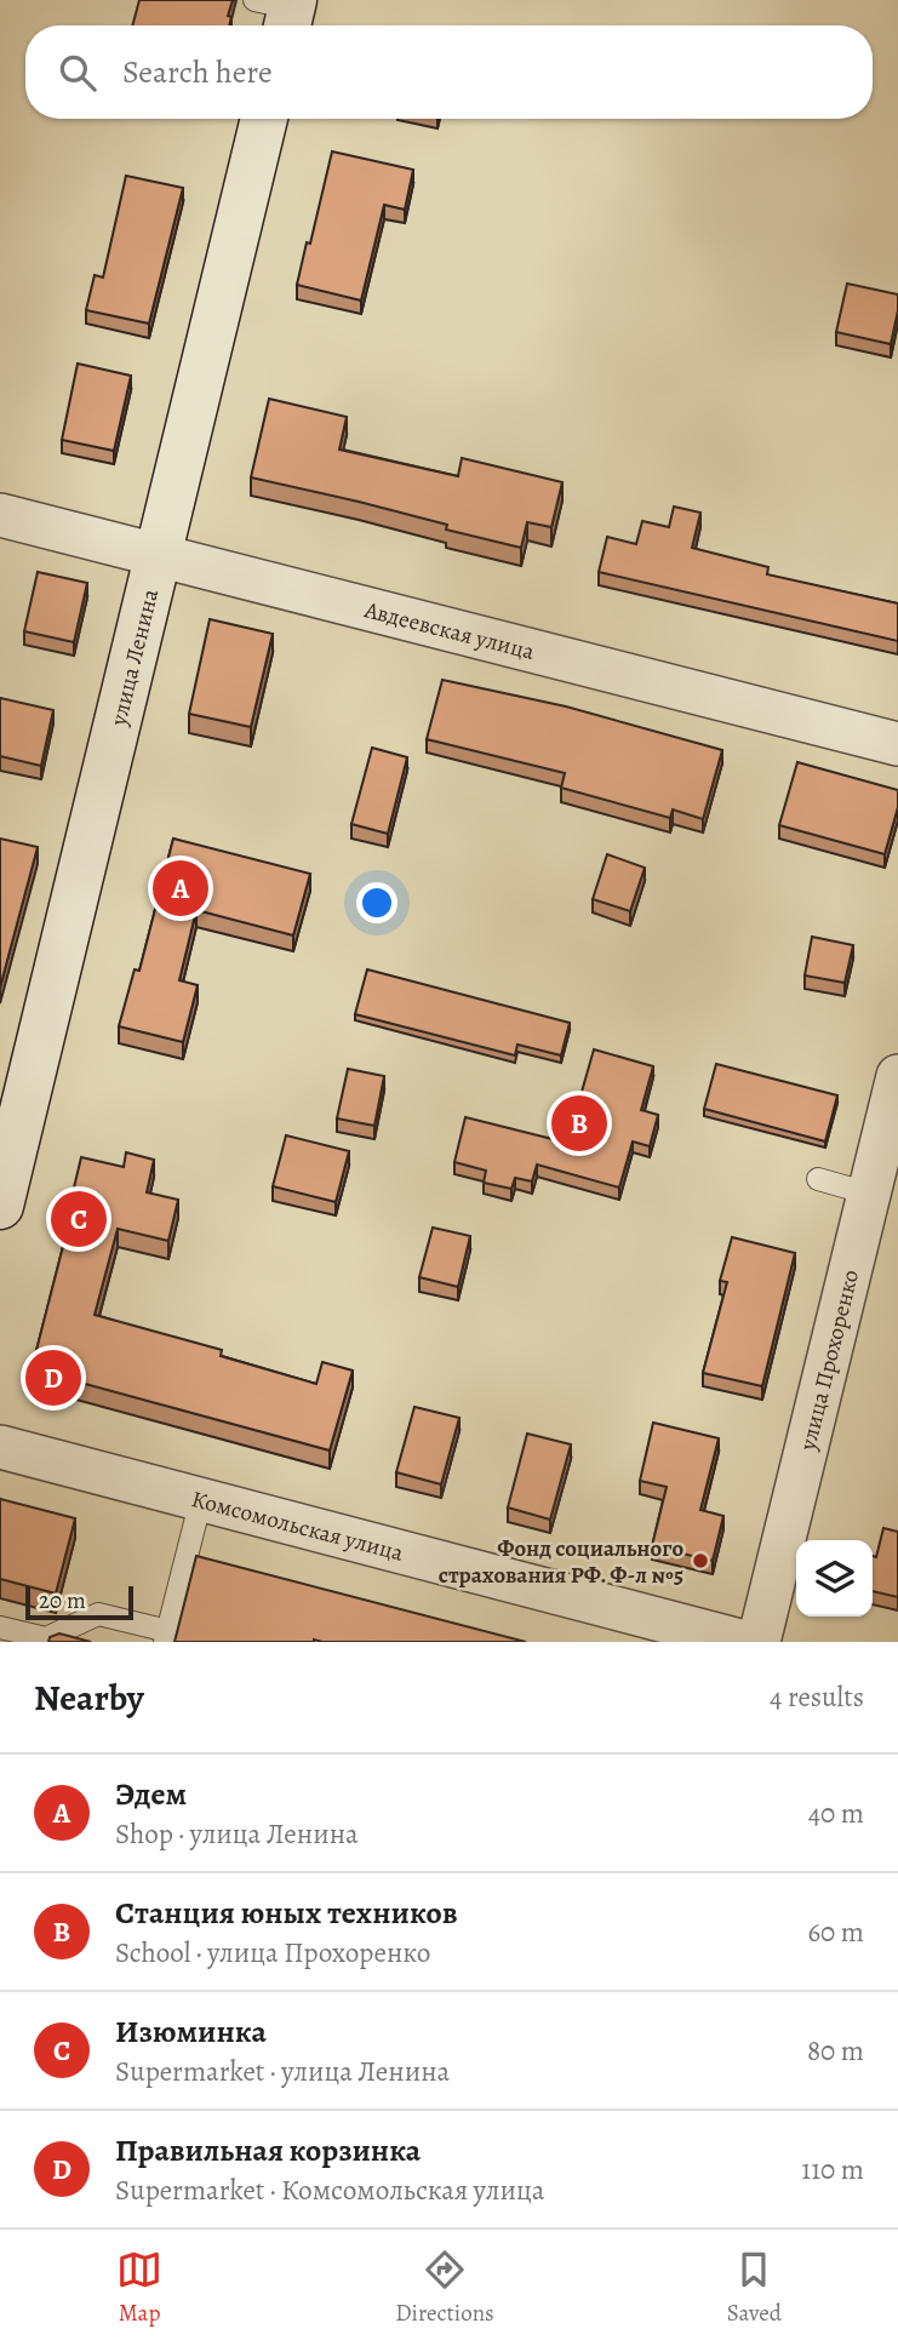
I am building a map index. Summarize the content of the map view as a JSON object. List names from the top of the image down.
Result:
{
  "streets": {
    "main road": ["улица Ленина"],
    "street": ["Авдеевская улица", "улица Прохоренко", "Комсомольская улица"]
  },
  "crossings": [
    ["Авдеевская улица", "улица Ленина"]
  ],
  "places": ["Фонд социального страхования РФ. Ф-л №5"],
  "scale_bar": "20 m",
  "page": {
    "search": "Search here",
    "pins": [
      "A",
      "B",
      "C",
      "D"
    ],
    "scale": "20 m",
    "heading": ["Nearby", "4 results"],
    "list": [
      {
        "mark": "A",
        "name": "Эдем",
        "note": "Shop · улица Ленина",
        "value": "40 m"
      },
      {
        "mark": "B",
        "name": "Станция юных техников",
        "note": "School · улица Прохоренко",
        "value": "60 m"
      },
      {
        "mark": "C",
        "name": "Изюминка",
        "note": "Supermarket · улица Ленина",
        "value": "80 m"
      },
      {
        "mark": "D",
        "name": "Правильная корзинка",
        "note": "Supermarket · Комсомольская улица",
        "value": "110 m"
      }
    ],
    "nav": ["Map", "Directions", "Saved"]
  }
}
